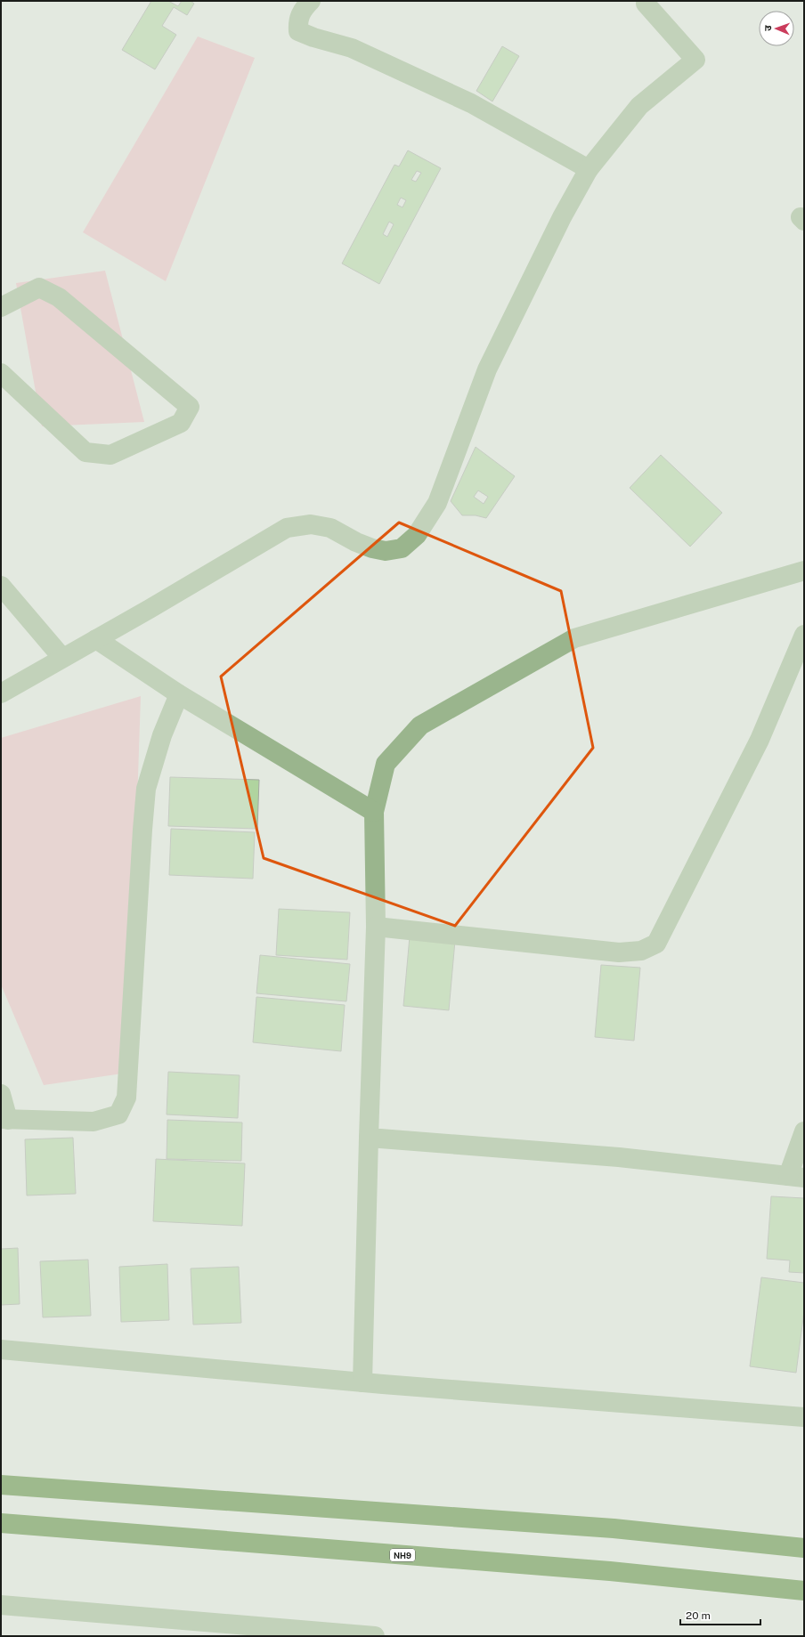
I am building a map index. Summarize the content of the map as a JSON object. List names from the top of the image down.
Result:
{
  "streets": {
    "highway": ["NH9"]
  },
  "scale_bar": "20 m",
  "north": "left"
}
